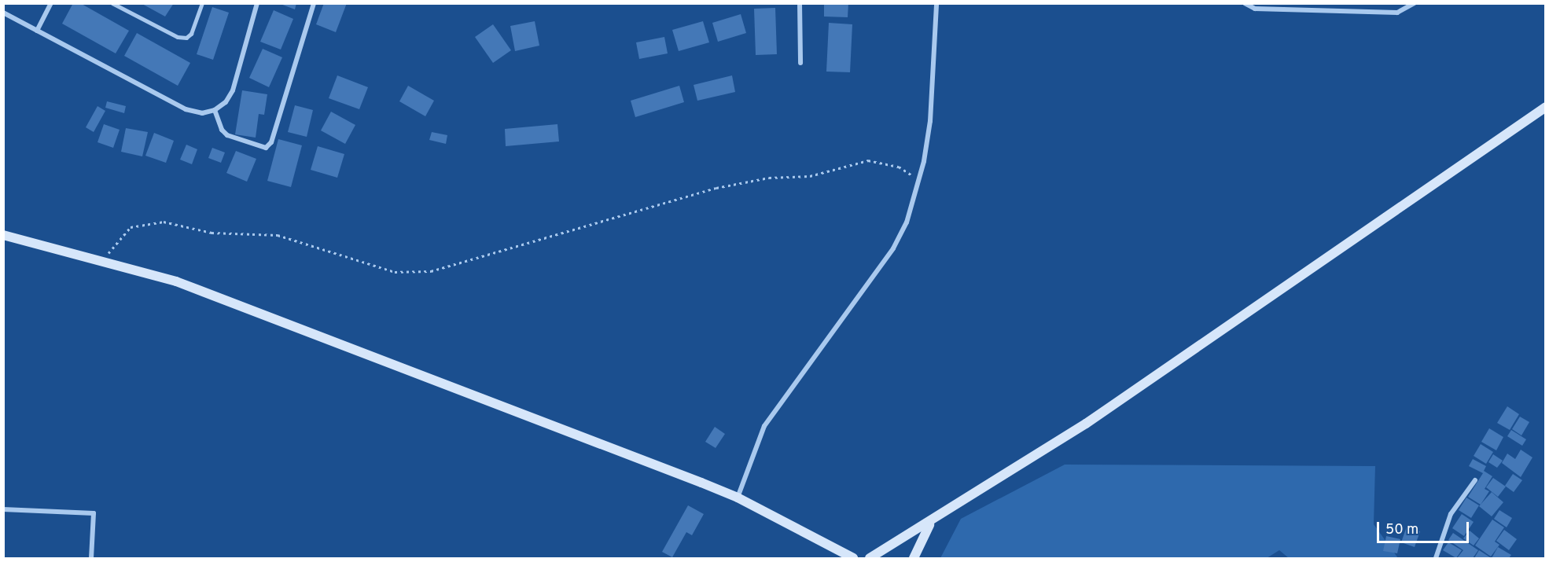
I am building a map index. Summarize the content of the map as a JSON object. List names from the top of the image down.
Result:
{
  "scale_bar": "50 m"
}
